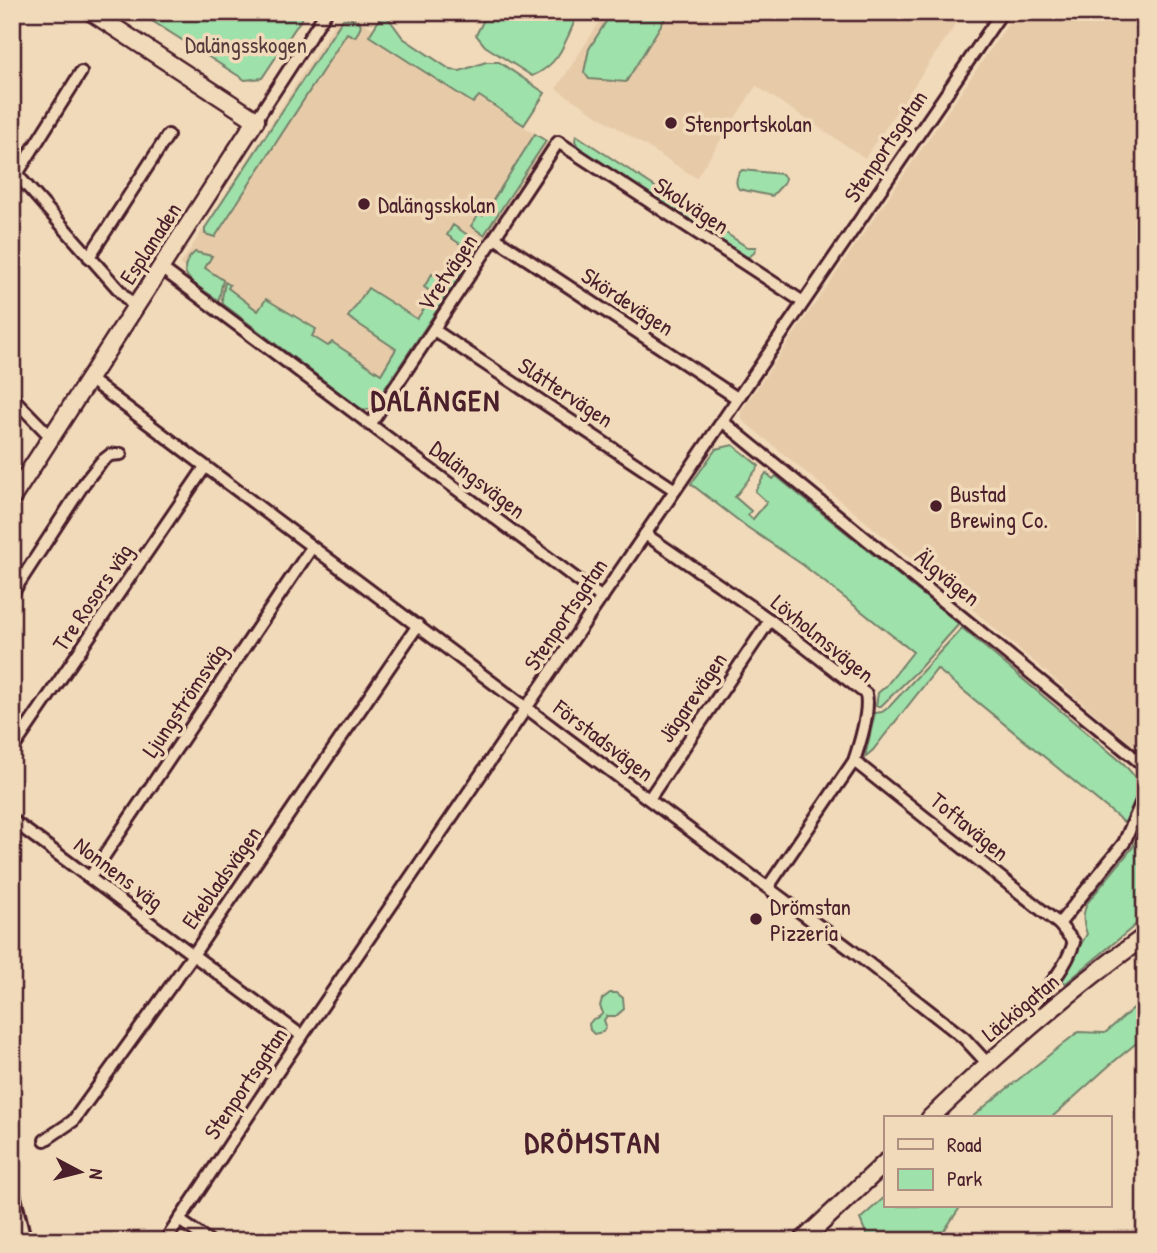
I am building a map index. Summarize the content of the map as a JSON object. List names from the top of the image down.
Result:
{
  "streets": {
    "street": [
      "Stenportsgatan",
      "Skolvägen",
      "Esplanaden",
      "Vretvägen",
      "Skördevägen",
      "Slåttervägen",
      "Dalängsvägen",
      "Älgvägen",
      "Tre Rosors väg",
      "Lövholmsvägen",
      "Jägarevägen",
      "Ljungströmsväg",
      "Förstadsvägen",
      "Toftavägen",
      "Nonnens väg",
      "Ekebladsvägen",
      "Läckögatan"
    ]
  },
  "crossings": [
    ["Stenportsgatan", "Skolvägen"],
    ["Stenportsgatan", "Skördevägen"],
    ["Stenportsgatan", "Slåttervägen"],
    ["Stenportsgatan", "Dalängsvägen"],
    ["Stenportsgatan", "Älgvägen"],
    ["Stenportsgatan", "Lövholmsvägen"],
    ["Stenportsgatan", "Förstadsvägen"],
    ["Stenportsgatan", "Nonnens väg"],
    ["Skolvägen", "Vretvägen"],
    ["Esplanaden", "Dalängsvägen"],
    ["Esplanaden", "Förstadsvägen"],
    ["Vretvägen", "Skördevägen"],
    ["Vretvägen", "Slåttervägen"],
    ["Vretvägen", "Dalängsvägen"],
    ["Tre Rosors väg", "Förstadsvägen"],
    ["Lövholmsvägen", "Jägarevägen"],
    ["Lövholmsvägen", "Förstadsvägen"],
    ["Lövholmsvägen", "Toftavägen"],
    ["Jägarevägen", "Förstadsvägen"],
    ["Ljungströmsväg", "Förstadsvägen"],
    ["Ljungströmsväg", "Nonnens väg"],
    ["Förstadsvägen", "Ekebladsvägen"],
    ["Förstadsvägen", "Läckögatan"],
    ["Toftavägen", "Läckögatan"],
    ["Nonnens väg", "Ekebladsvägen"]
  ],
  "districts": ["DALÄNGEN", "DRÖMSTAN"],
  "parks": ["Dalängsskogen"],
  "places": [
    "Stenportskolan",
    "Dalängsskolan",
    "Bustad Brewing Co.",
    "Drömstan Pizzeria"
  ],
  "legend": ["Road", "Park"],
  "north": "right"
}
